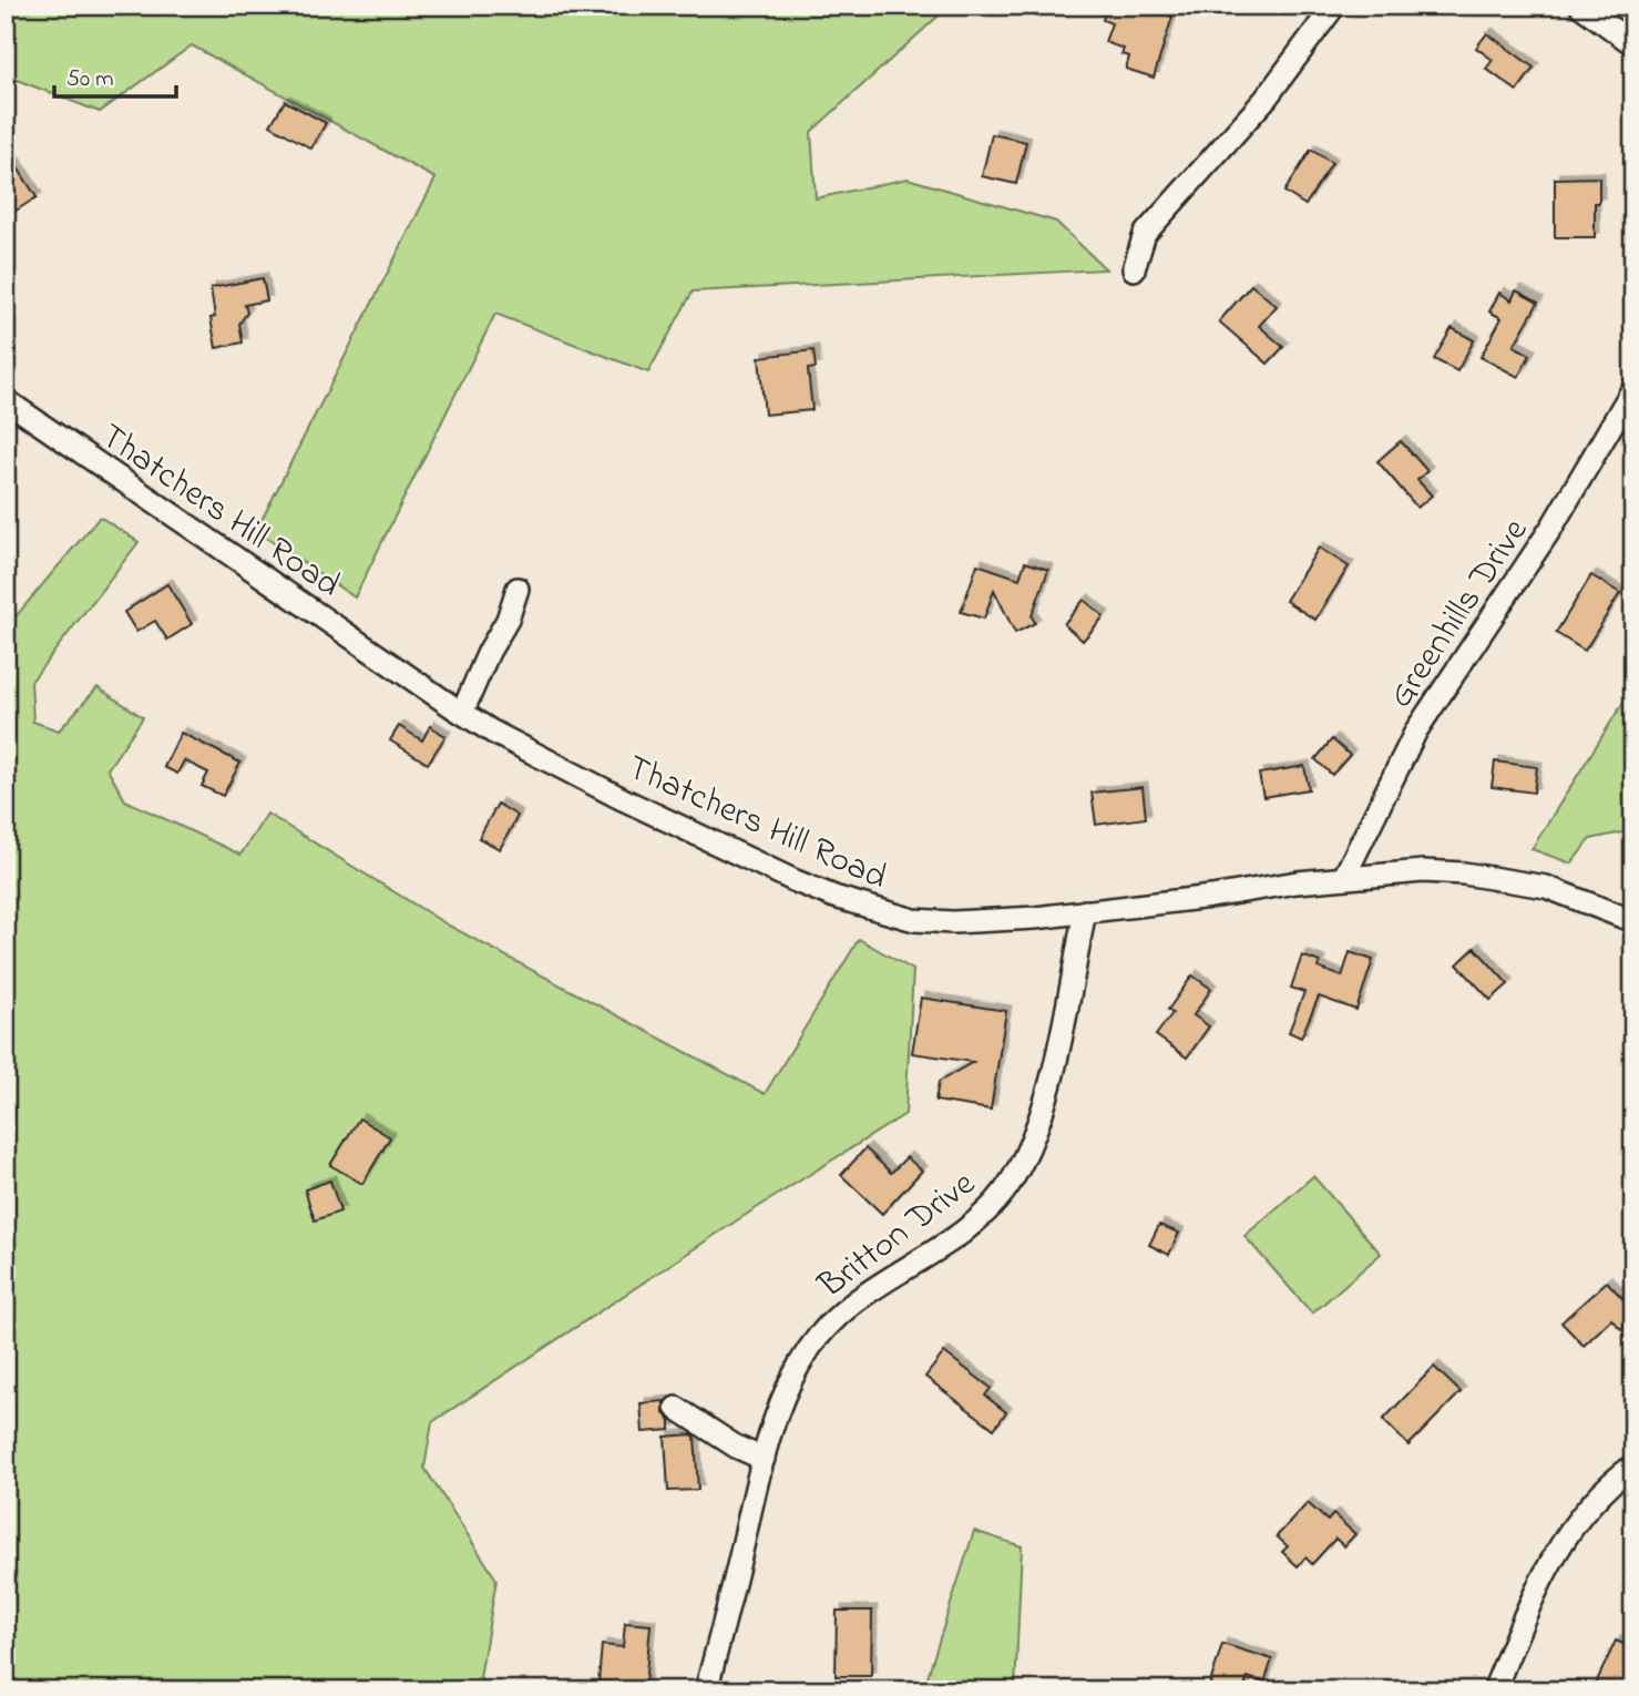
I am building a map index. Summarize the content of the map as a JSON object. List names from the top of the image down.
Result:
{
  "streets": {
    "street": ["Thatchers Hill Road", "Greenhills Drive", "Britton Drive"]
  },
  "crossings": [
    ["Thatchers Hill Road", "Greenhills Drive"],
    ["Thatchers Hill Road", "Britton Drive"]
  ],
  "scale_bar": "50 m"
}
